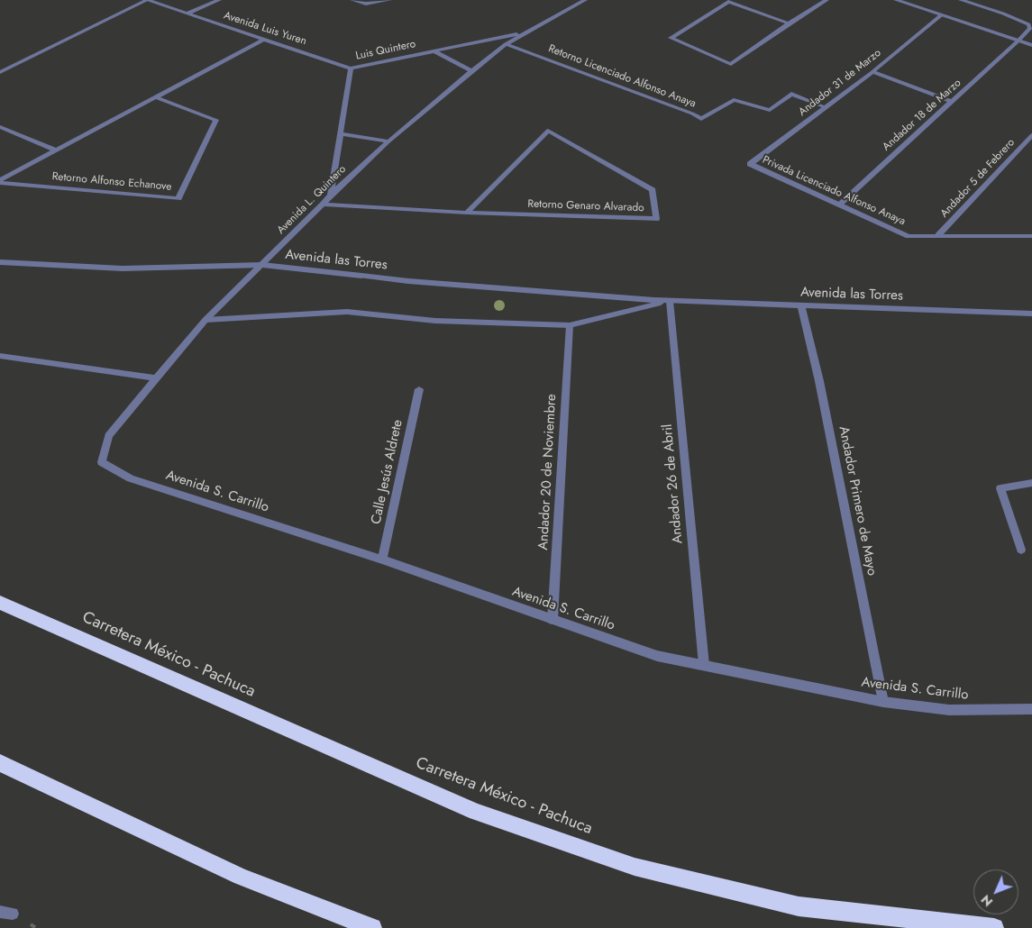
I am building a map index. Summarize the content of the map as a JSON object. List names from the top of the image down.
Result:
{
  "streets": {
    "highway": ["Carretera México - Pachuca"],
    "street": [
      "Avenida Luis Yuren",
      "Luis Quintero",
      "Retorno Licenciado Alfonso Anaya",
      "Andador 31 de Marzo",
      "Andador 18 de Marzo",
      "Andador 5 de Febrero",
      "Retorno Alfonso Echanove",
      "Privada Licenciado Alfonso Anaya",
      "Avenida L. Quintero",
      "Retorno Genaro Alvarado",
      "Avenida las Torres",
      "Calle Jesús Aldrete",
      "Andador 20 de Noviembre",
      "Andador 26 de Abril",
      "Avenida S. Carrillo",
      "Andador Primero de Mayo"
    ]
  },
  "crossings": [
    ["Avenida Luis Yuren", "Luis Quintero"],
    ["Avenida Luis Yuren", "Retorno Alfonso Echanove"],
    ["Luis Quintero", "Avenida L. Quintero"],
    ["Retorno Licenciado Alfonso Anaya", "Andador 31 de Marzo"],
    ["Retorno Licenciado Alfonso Anaya", "Avenida L. Quintero"],
    ["Andador 31 de Marzo", "Privada Licenciado Alfonso Anaya"],
    ["Andador 18 de Marzo", "Privada Licenciado Alfonso Anaya"],
    ["Andador 5 de Febrero", "Privada Licenciado Alfonso Anaya"],
    ["Avenida L. Quintero", "Retorno Genaro Alvarado"],
    ["Avenida L. Quintero", "Avenida las Torres"],
    ["Avenida L. Quintero", "Avenida S. Carrillo"],
    ["Avenida las Torres", "Andador 20 de Noviembre"],
    ["Avenida las Torres", "Andador 26 de Abril"],
    ["Avenida las Torres", "Andador Primero de Mayo"],
    ["Calle Jesús Aldrete", "Avenida S. Carrillo"],
    ["Andador 20 de Noviembre", "Avenida S. Carrillo"],
    ["Andador 26 de Abril", "Avenida S. Carrillo"],
    ["Avenida S. Carrillo", "Andador Primero de Mayo"]
  ],
  "north": "bottom left"
}
